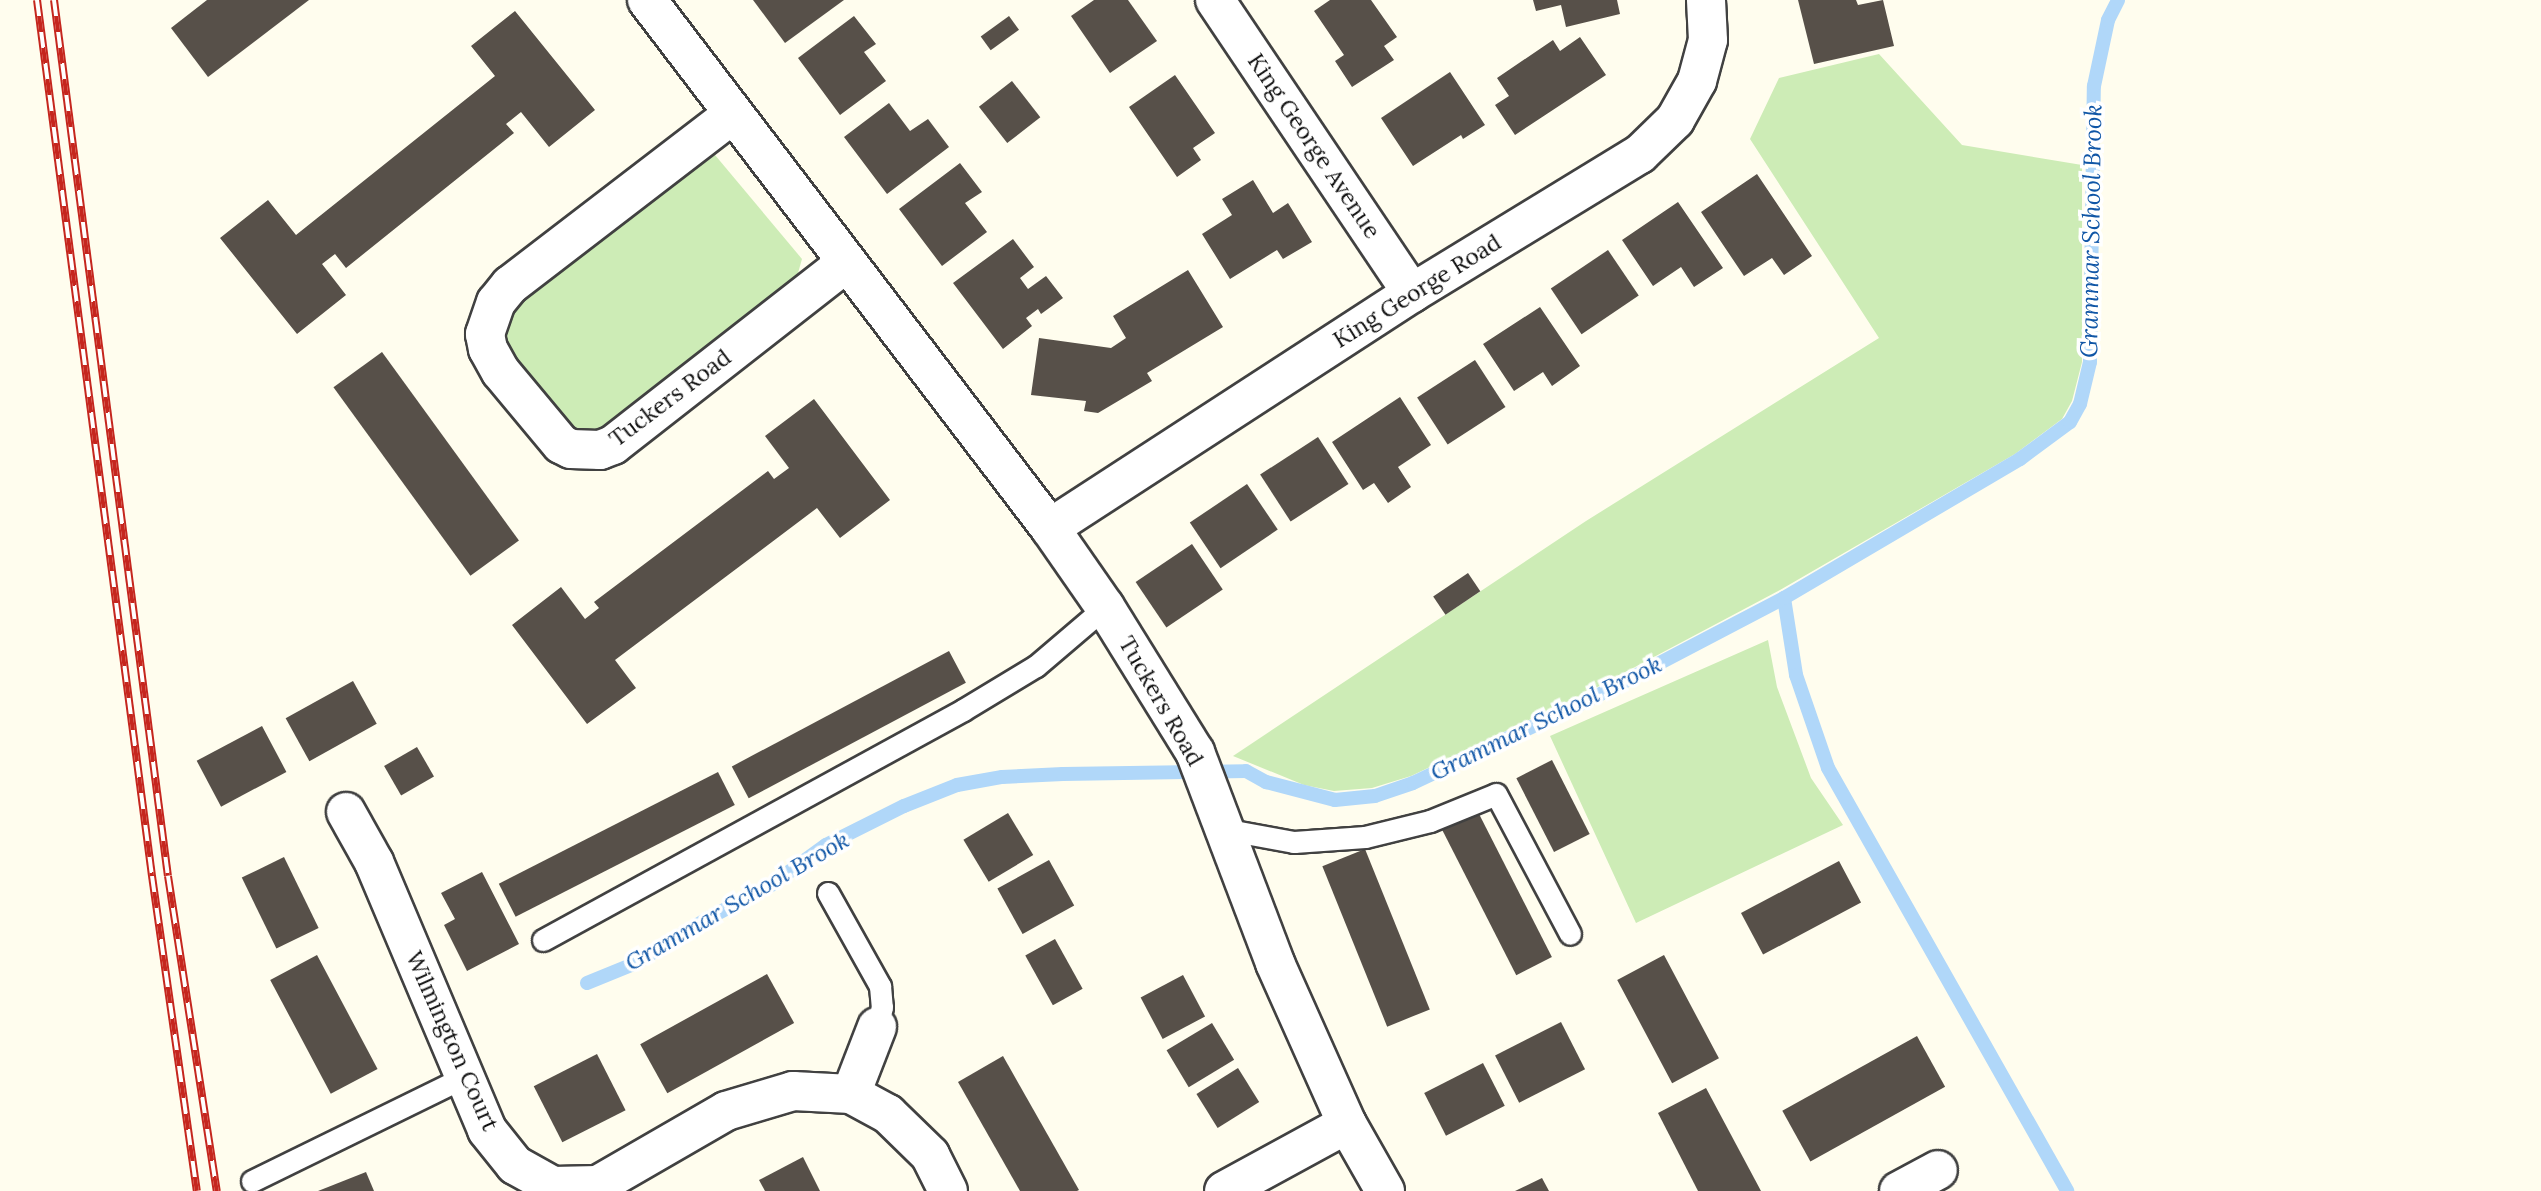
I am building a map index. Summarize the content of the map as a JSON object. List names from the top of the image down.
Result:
{
  "streets": {
    "street": [
      "King George Avenue",
      "King George Road",
      "Tuckers Road",
      "Wilmington Court"
    ]
  },
  "crossings": [
    ["King George Avenue", "King George Road"],
    ["King George Road", "Tuckers Road"]
  ],
  "water": ["Grammar School Brook"]
}
